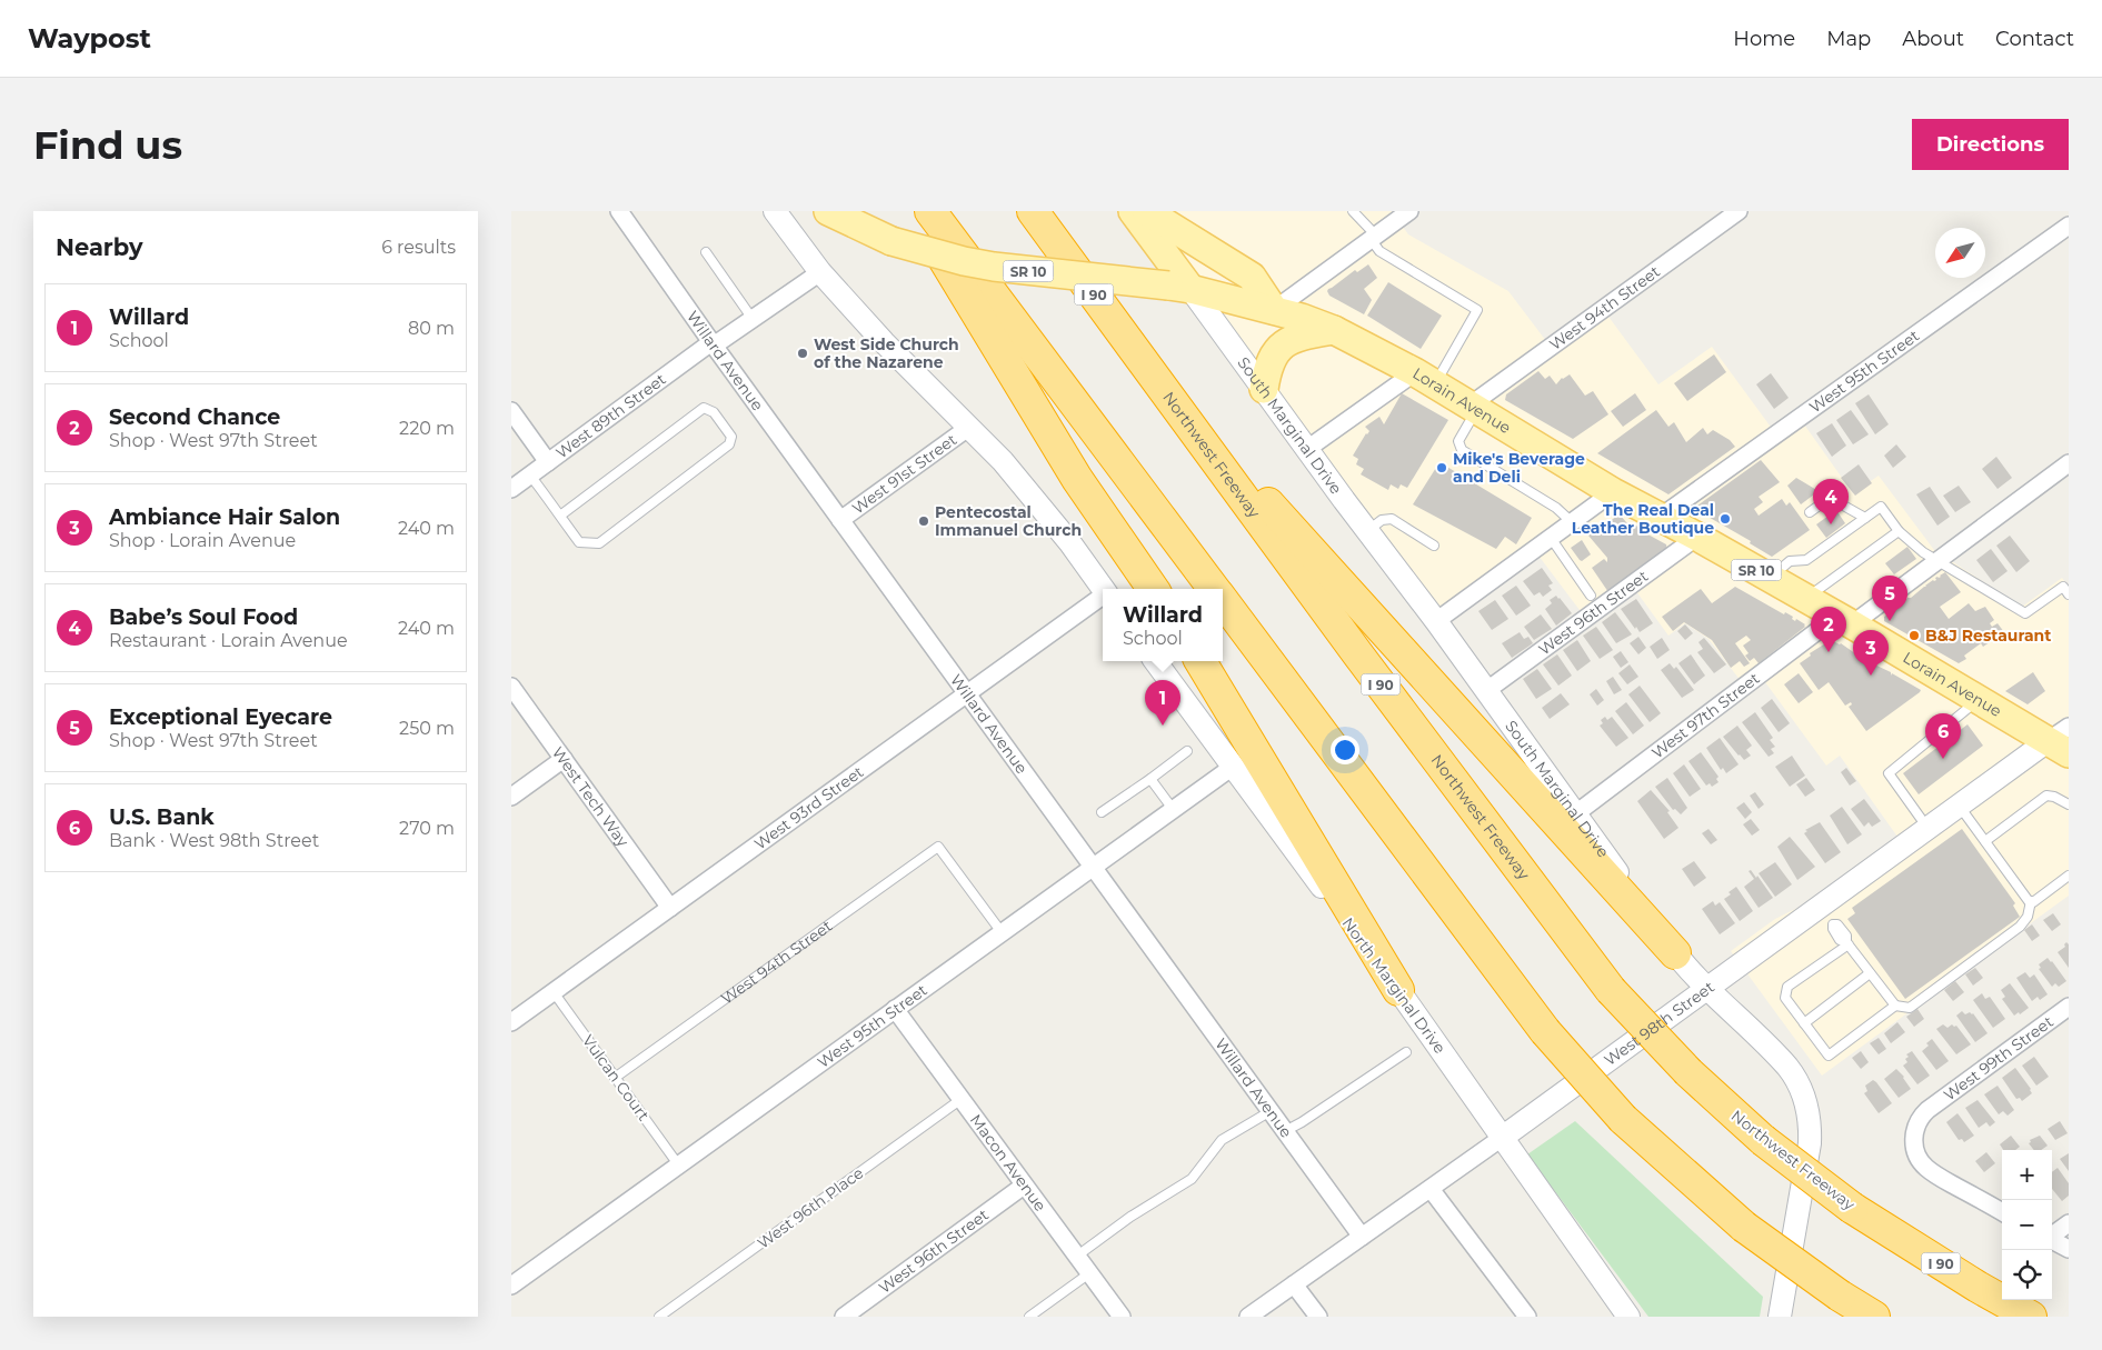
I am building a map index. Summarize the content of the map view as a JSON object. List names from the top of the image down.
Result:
{
  "streets": {
    "highway": ["I 90", "Northwest Freeway"],
    "main road": ["SR 10", "Lorain Avenue"],
    "street": [
      "West 94th Street",
      "Willard Avenue",
      "West 95th Street",
      "West 89th Street",
      "South Marginal Drive",
      "West 91st Street",
      "West 96th Street",
      "West 97th Street",
      "West Tech Way",
      "West 93rd Street",
      "North Marginal Drive",
      "West 98th Street",
      "West 99th Street",
      "Macon Avenue"
    ],
    "lane": ["Vulcan Court", "West 96th Place"]
  },
  "crossings": [
    ["West 94th Street", "West 95th Street"],
    ["West 94th Street", "Lorain Avenue"],
    ["West 94th Street", "Vulcan Court"],
    ["Willard Avenue", "West 95th Street"],
    ["Willard Avenue", "West 89th Street"],
    ["Willard Avenue", "West 91st Street"],
    ["Willard Avenue", "West 93rd Street"],
    ["Willard Avenue", "West 98th Street"],
    ["West 95th Street", "Lorain Avenue"],
    ["West 95th Street", "North Marginal Drive"],
    ["West 95th Street", "Vulcan Court"],
    ["West 95th Street", "Macon Avenue"],
    ["Lorain Avenue", "South Marginal Drive"],
    ["Lorain Avenue", "West 96th Street"],
    ["Lorain Avenue", "West 97th Street"],
    ["Lorain Avenue", "West 98th Street"],
    ["South Marginal Drive", "West 96th Street"],
    ["South Marginal Drive", "West 97th Street"],
    ["South Marginal Drive", "West 98th Street"],
    ["West 96th Street", "Macon Avenue"],
    ["West Tech Way", "West 93rd Street"],
    ["West 93rd Street", "Vulcan Court"],
    ["North Marginal Drive", "West 98th Street"],
    ["Macon Avenue", "West 96th Place"]
  ],
  "places": [
    "West Side Church of the Nazarene",
    "Mike's Beverage and Deli",
    "The Real Deal Leather Boutique",
    "Pentecostal Immanuel Church",
    "B&J Restaurant"
  ],
  "north": "bottom left",
  "page": {
    "header": "Waypost",
    "nav": [
      "Home",
      "Map",
      "About",
      "Contact"
    ],
    "buttons": "Directions",
    "title": "Find us",
    "heading": ["Nearby", "6 results"],
    "list": [
      {
        "mark": "1",
        "name": "Willard",
        "note": "School",
        "value": "80 m"
      },
      {
        "mark": "2",
        "name": "Second Chance",
        "note": "Shop · West 97th Street",
        "value": "220 m"
      },
      {
        "mark": "3",
        "name": "Ambiance Hair Salon",
        "note": "Shop · Lorain Avenue",
        "value": "240 m"
      },
      {
        "mark": "4",
        "name": "Babe’s Soul Food",
        "note": "Restaurant · Lorain Avenue",
        "value": "240 m"
      },
      {
        "mark": "5",
        "name": "Exceptional Eyecare",
        "note": "Shop · West 97th Street",
        "value": "250 m"
      },
      {
        "mark": "6",
        "name": "U.S. Bank",
        "note": "Bank · West 98th Street",
        "value": "270 m"
      }
    ],
    "pins": [
      "4",
      "5",
      "2",
      "3",
      "1",
      "6"
    ],
    "popup": ["Willard", "School"],
    "map_buttons": ["+", "−"]
  }
}
